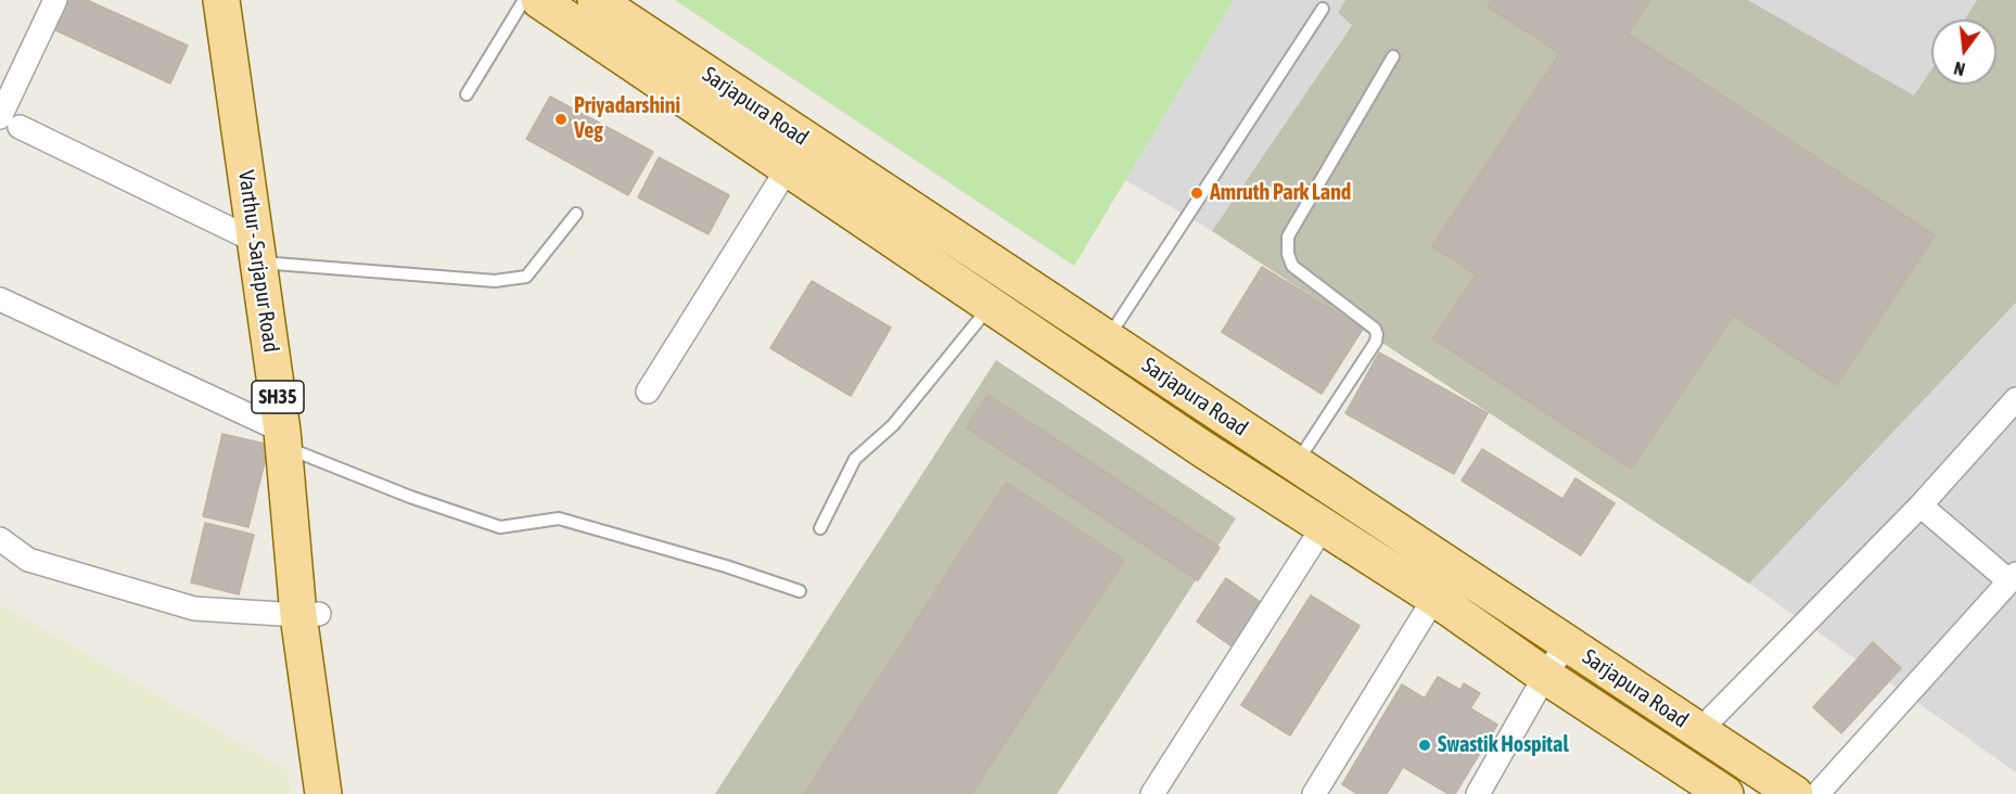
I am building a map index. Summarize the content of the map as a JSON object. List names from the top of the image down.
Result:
{
  "streets": {
    "main road": ["Sarjapura Road", "Varthur - Sarjapur Road", "SH35"]
  },
  "places": ["Priyadarshini Veg", "Amruth Park Land", "Swastik Hospital"],
  "north": "bottom"
}
